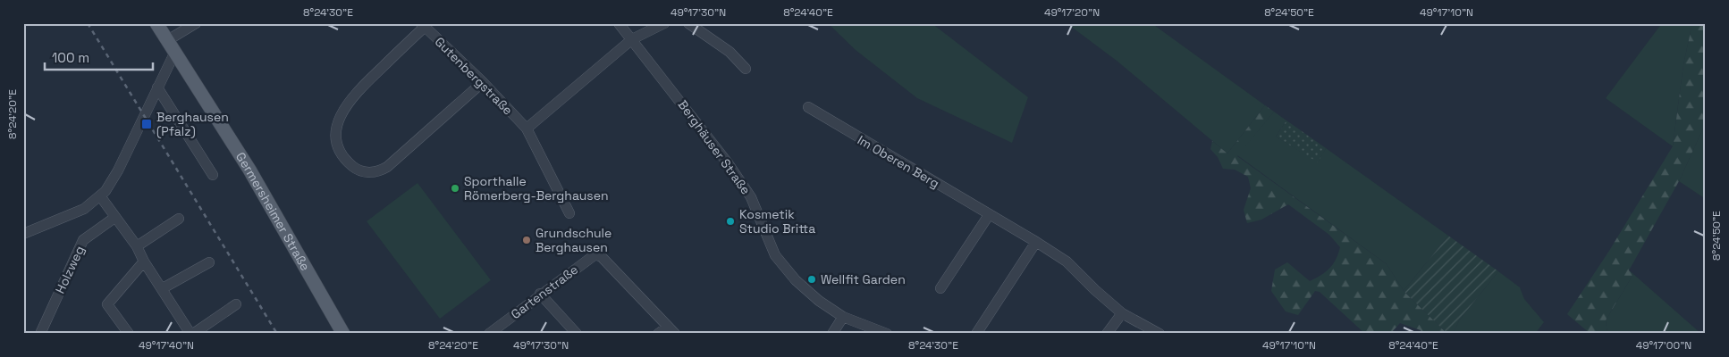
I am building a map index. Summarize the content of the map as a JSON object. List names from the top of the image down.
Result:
{
  "streets": {
    "main road": ["Germersheimer Straße"],
    "street": [
      "Gutenbergstraße",
      "Berghäuser Straße",
      "Im Oberen Berg",
      "Holzweg",
      "Gartenstraße"
    ]
  },
  "places": {
    "transit": ["Berghausen (Pfalz)"],
    "other": [
      "Sporthalle Römerberg-Berghausen",
      "Kosmetik Studio Britta",
      "Grundschule Berghausen",
      "Wellfit Garden"
    ]
  },
  "scale_bar": "100 m",
  "coordinates": [
    "8°24'30\"E",
    "49°17'30\"N",
    "8°24'40\"E",
    "49°17'20\"N",
    "8°24'50\"E",
    "49°17'10\"N",
    "8°24'20\"E",
    "49°17'40\"N",
    "49°17'00\"N"
  ]
}
